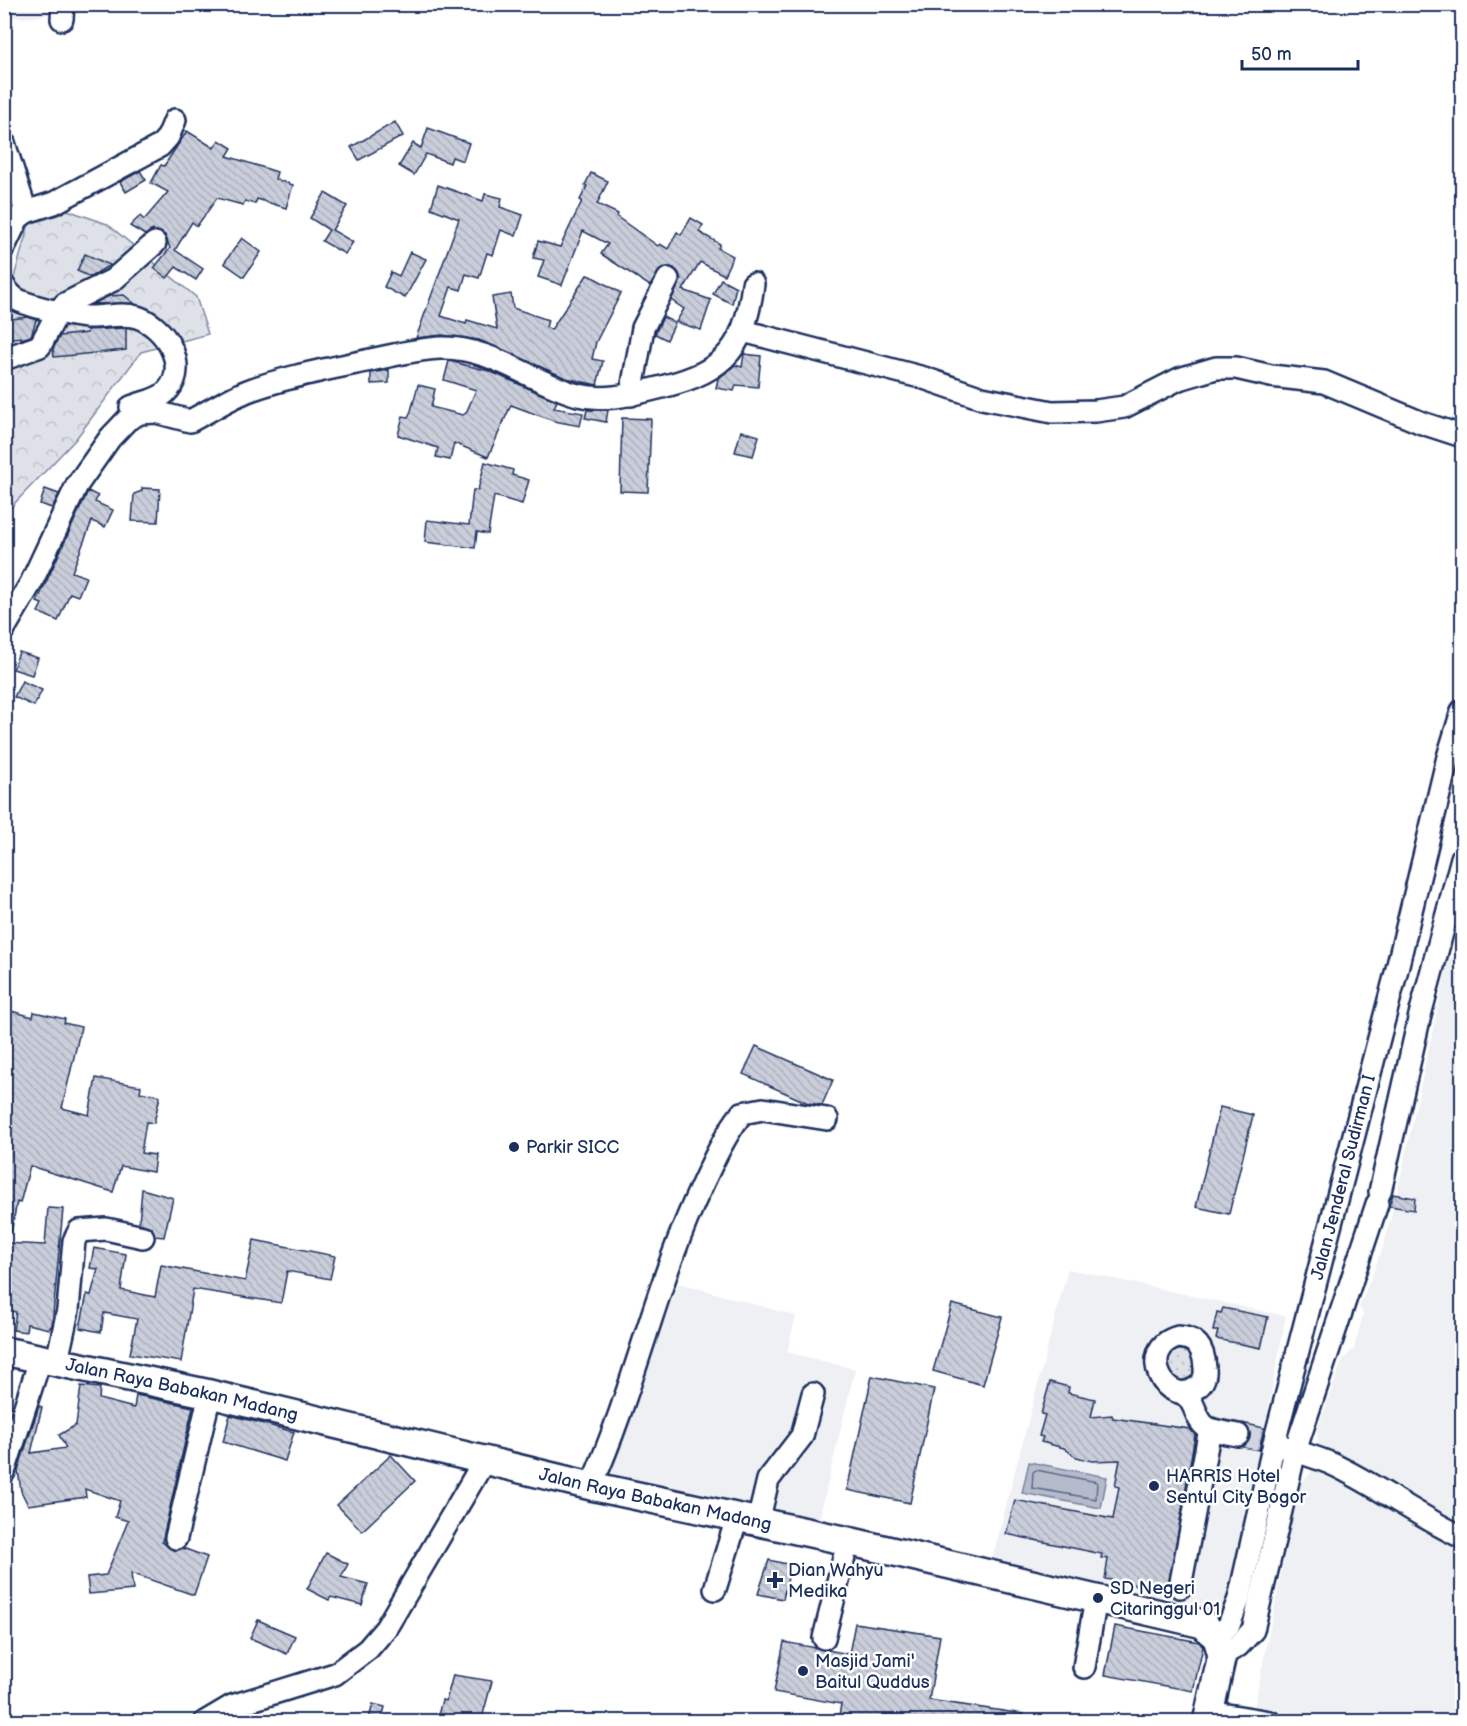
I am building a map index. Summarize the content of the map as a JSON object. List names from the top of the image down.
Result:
{
  "streets": {
    "main road": ["Jalan Raya Babakan Madang"],
    "street": ["Jalan Jenderal Sudirman I"]
  },
  "crossings": [
    ["Jalan Jenderal Sudirman I", "Jalan Raya Babakan Madang"]
  ],
  "places": {
    "other": [
      "Parkir SICC",
      "HARRIS Hotel Sentul City Bogor",
      "SD Negeri Citaringgul 01",
      "Masjid Jami' Baitul Quddus"
    ],
    "health": ["Dian Wahyu Medika"]
  },
  "scale_bar": "50 m"
}
